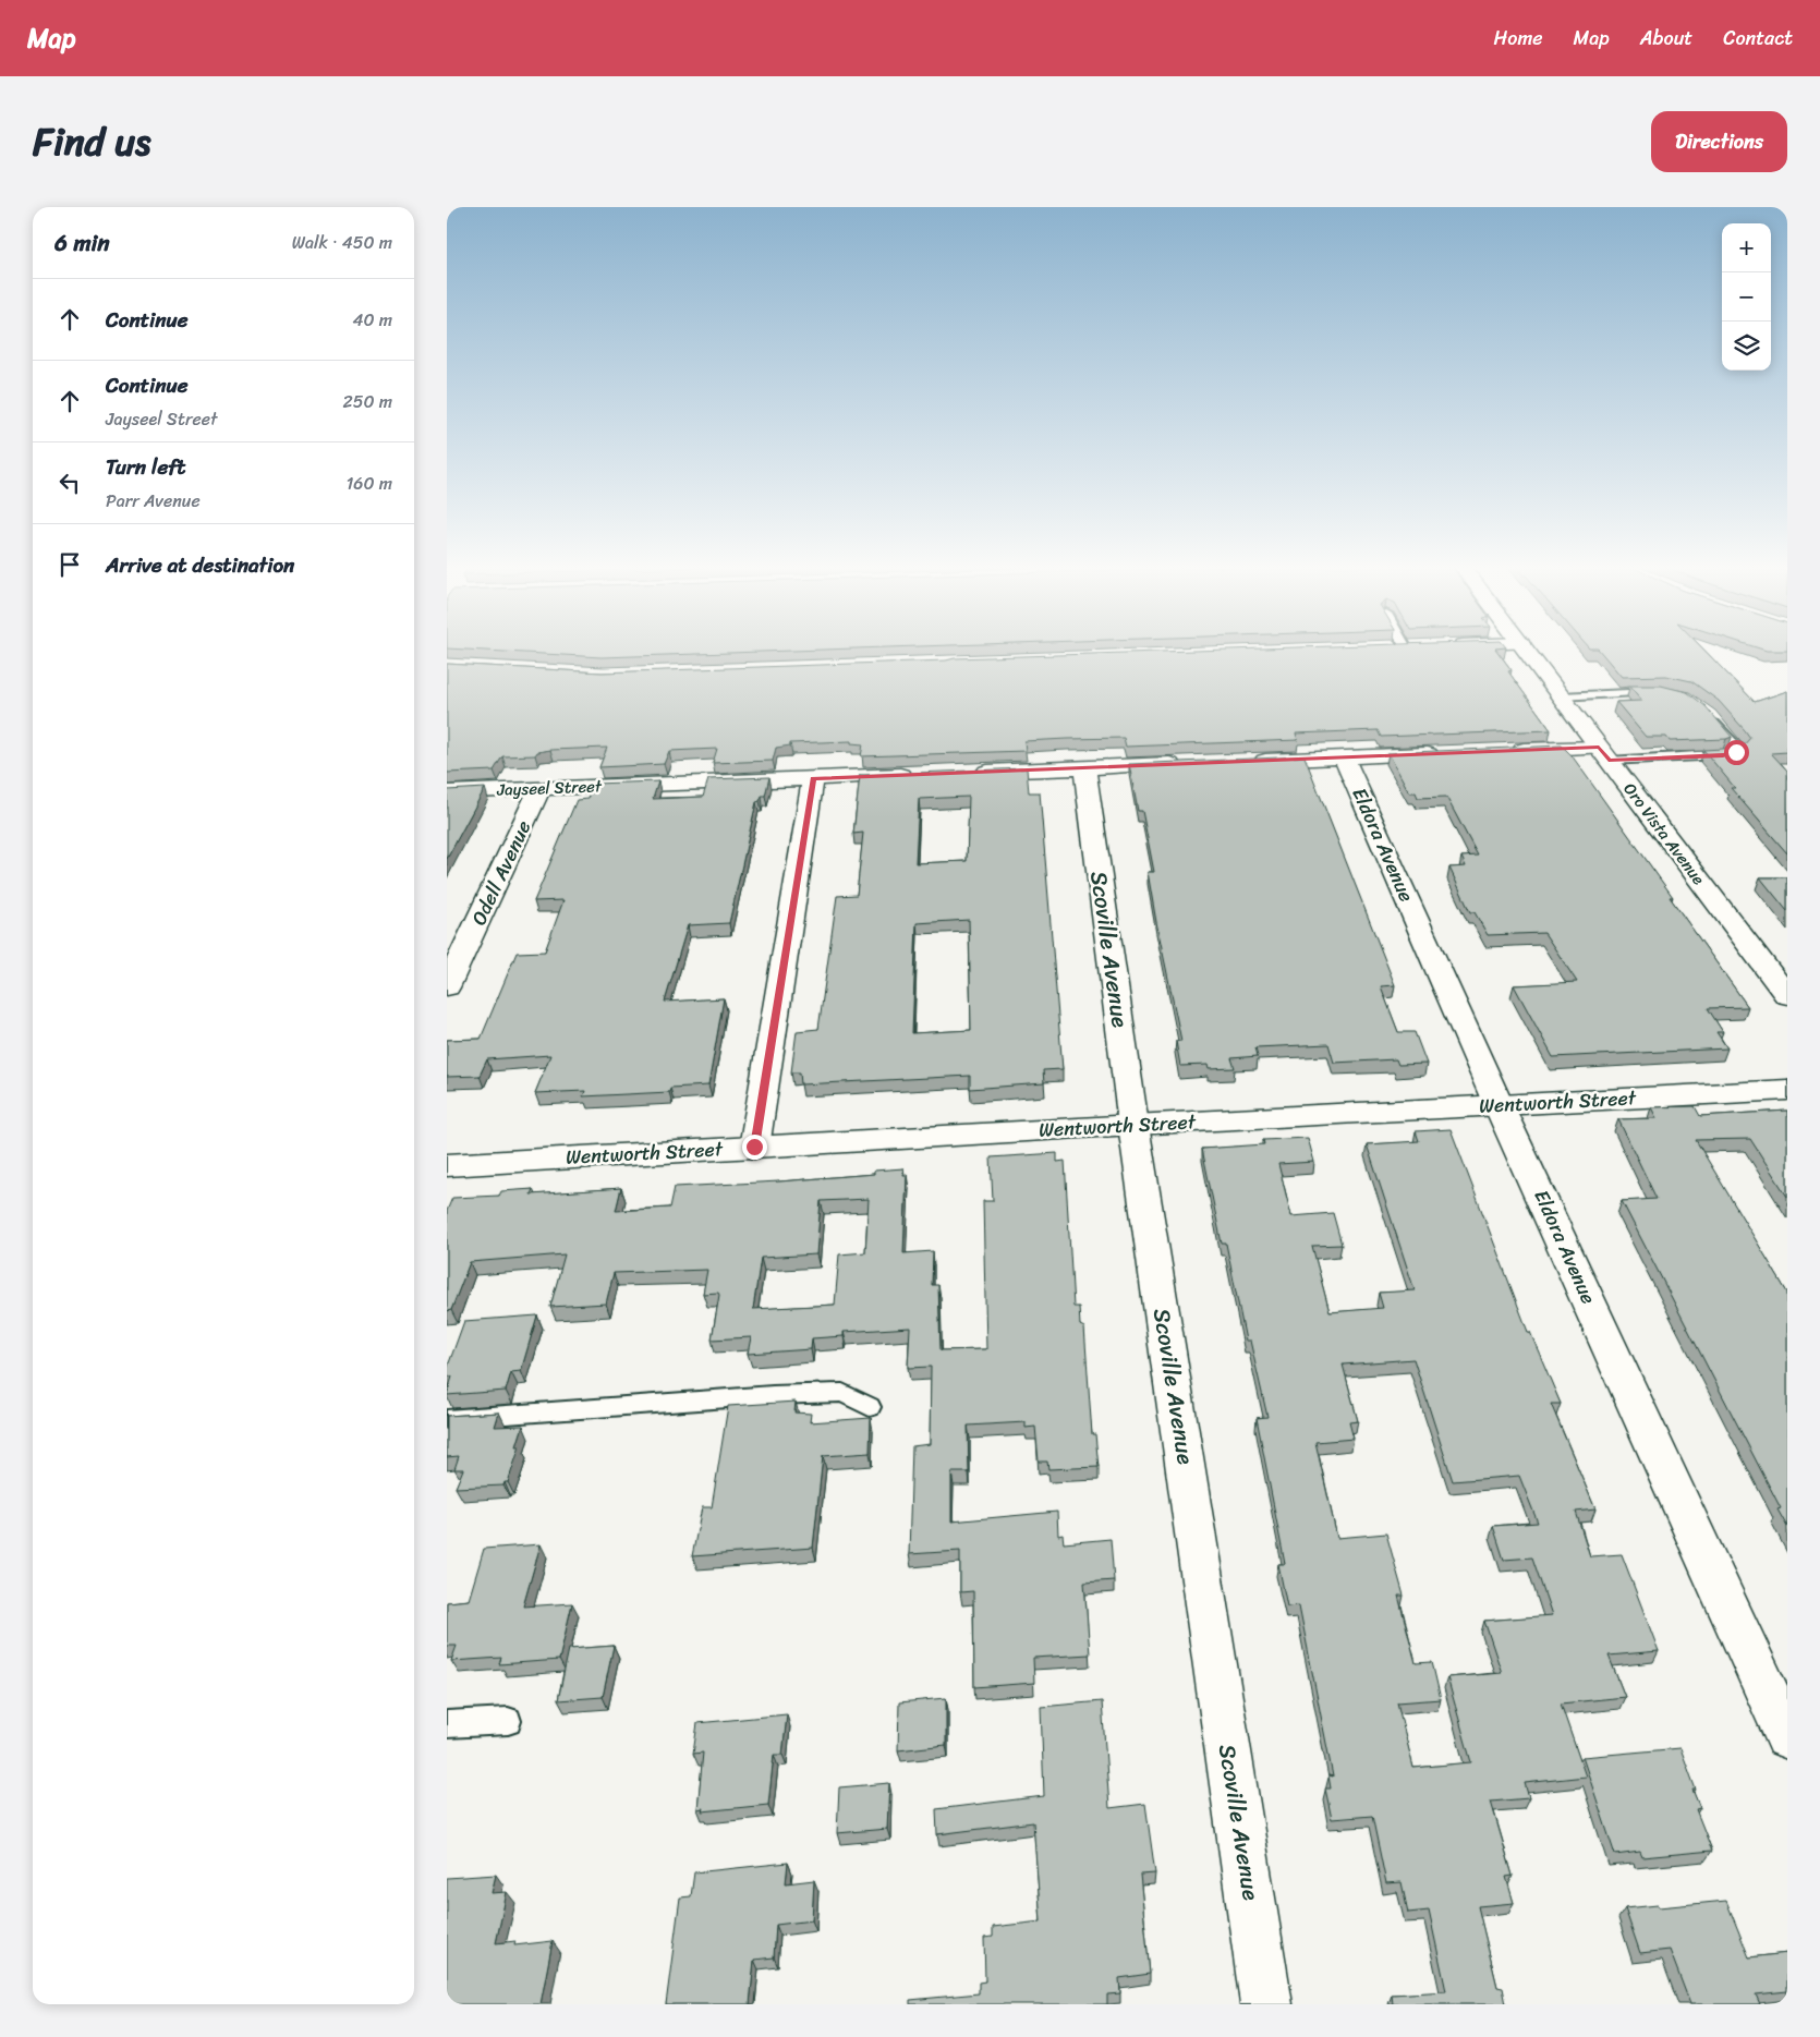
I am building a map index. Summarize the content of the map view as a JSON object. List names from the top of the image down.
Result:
{
  "streets": {
    "street": [
      "Jayseel Street",
      "Oro Vista Avenue",
      "Eldora Avenue",
      "Odell Avenue",
      "Scoville Avenue",
      "Wentworth Street"
    ]
  },
  "crossings": [
    ["Jayseel Street", "Odell Avenue"],
    ["Eldora Avenue", "Wentworth Street"],
    ["Scoville Avenue", "Wentworth Street"]
  ],
  "page": {
    "header": "Map",
    "nav": [
      "Home",
      "Map",
      "About",
      "Contact"
    ],
    "title": "Find us",
    "buttons": "Directions",
    "heading": ["6 min", "Walk · 450 m"],
    "map_buttons": ["+", "−"],
    "list": [
      ["Continue", "40 m"],
      ["Continue", "Jayseel Street", "250 m"],
      ["Turn left", "Parr Avenue", "160 m"],
      "Arrive at destination"
    ]
  }
}
